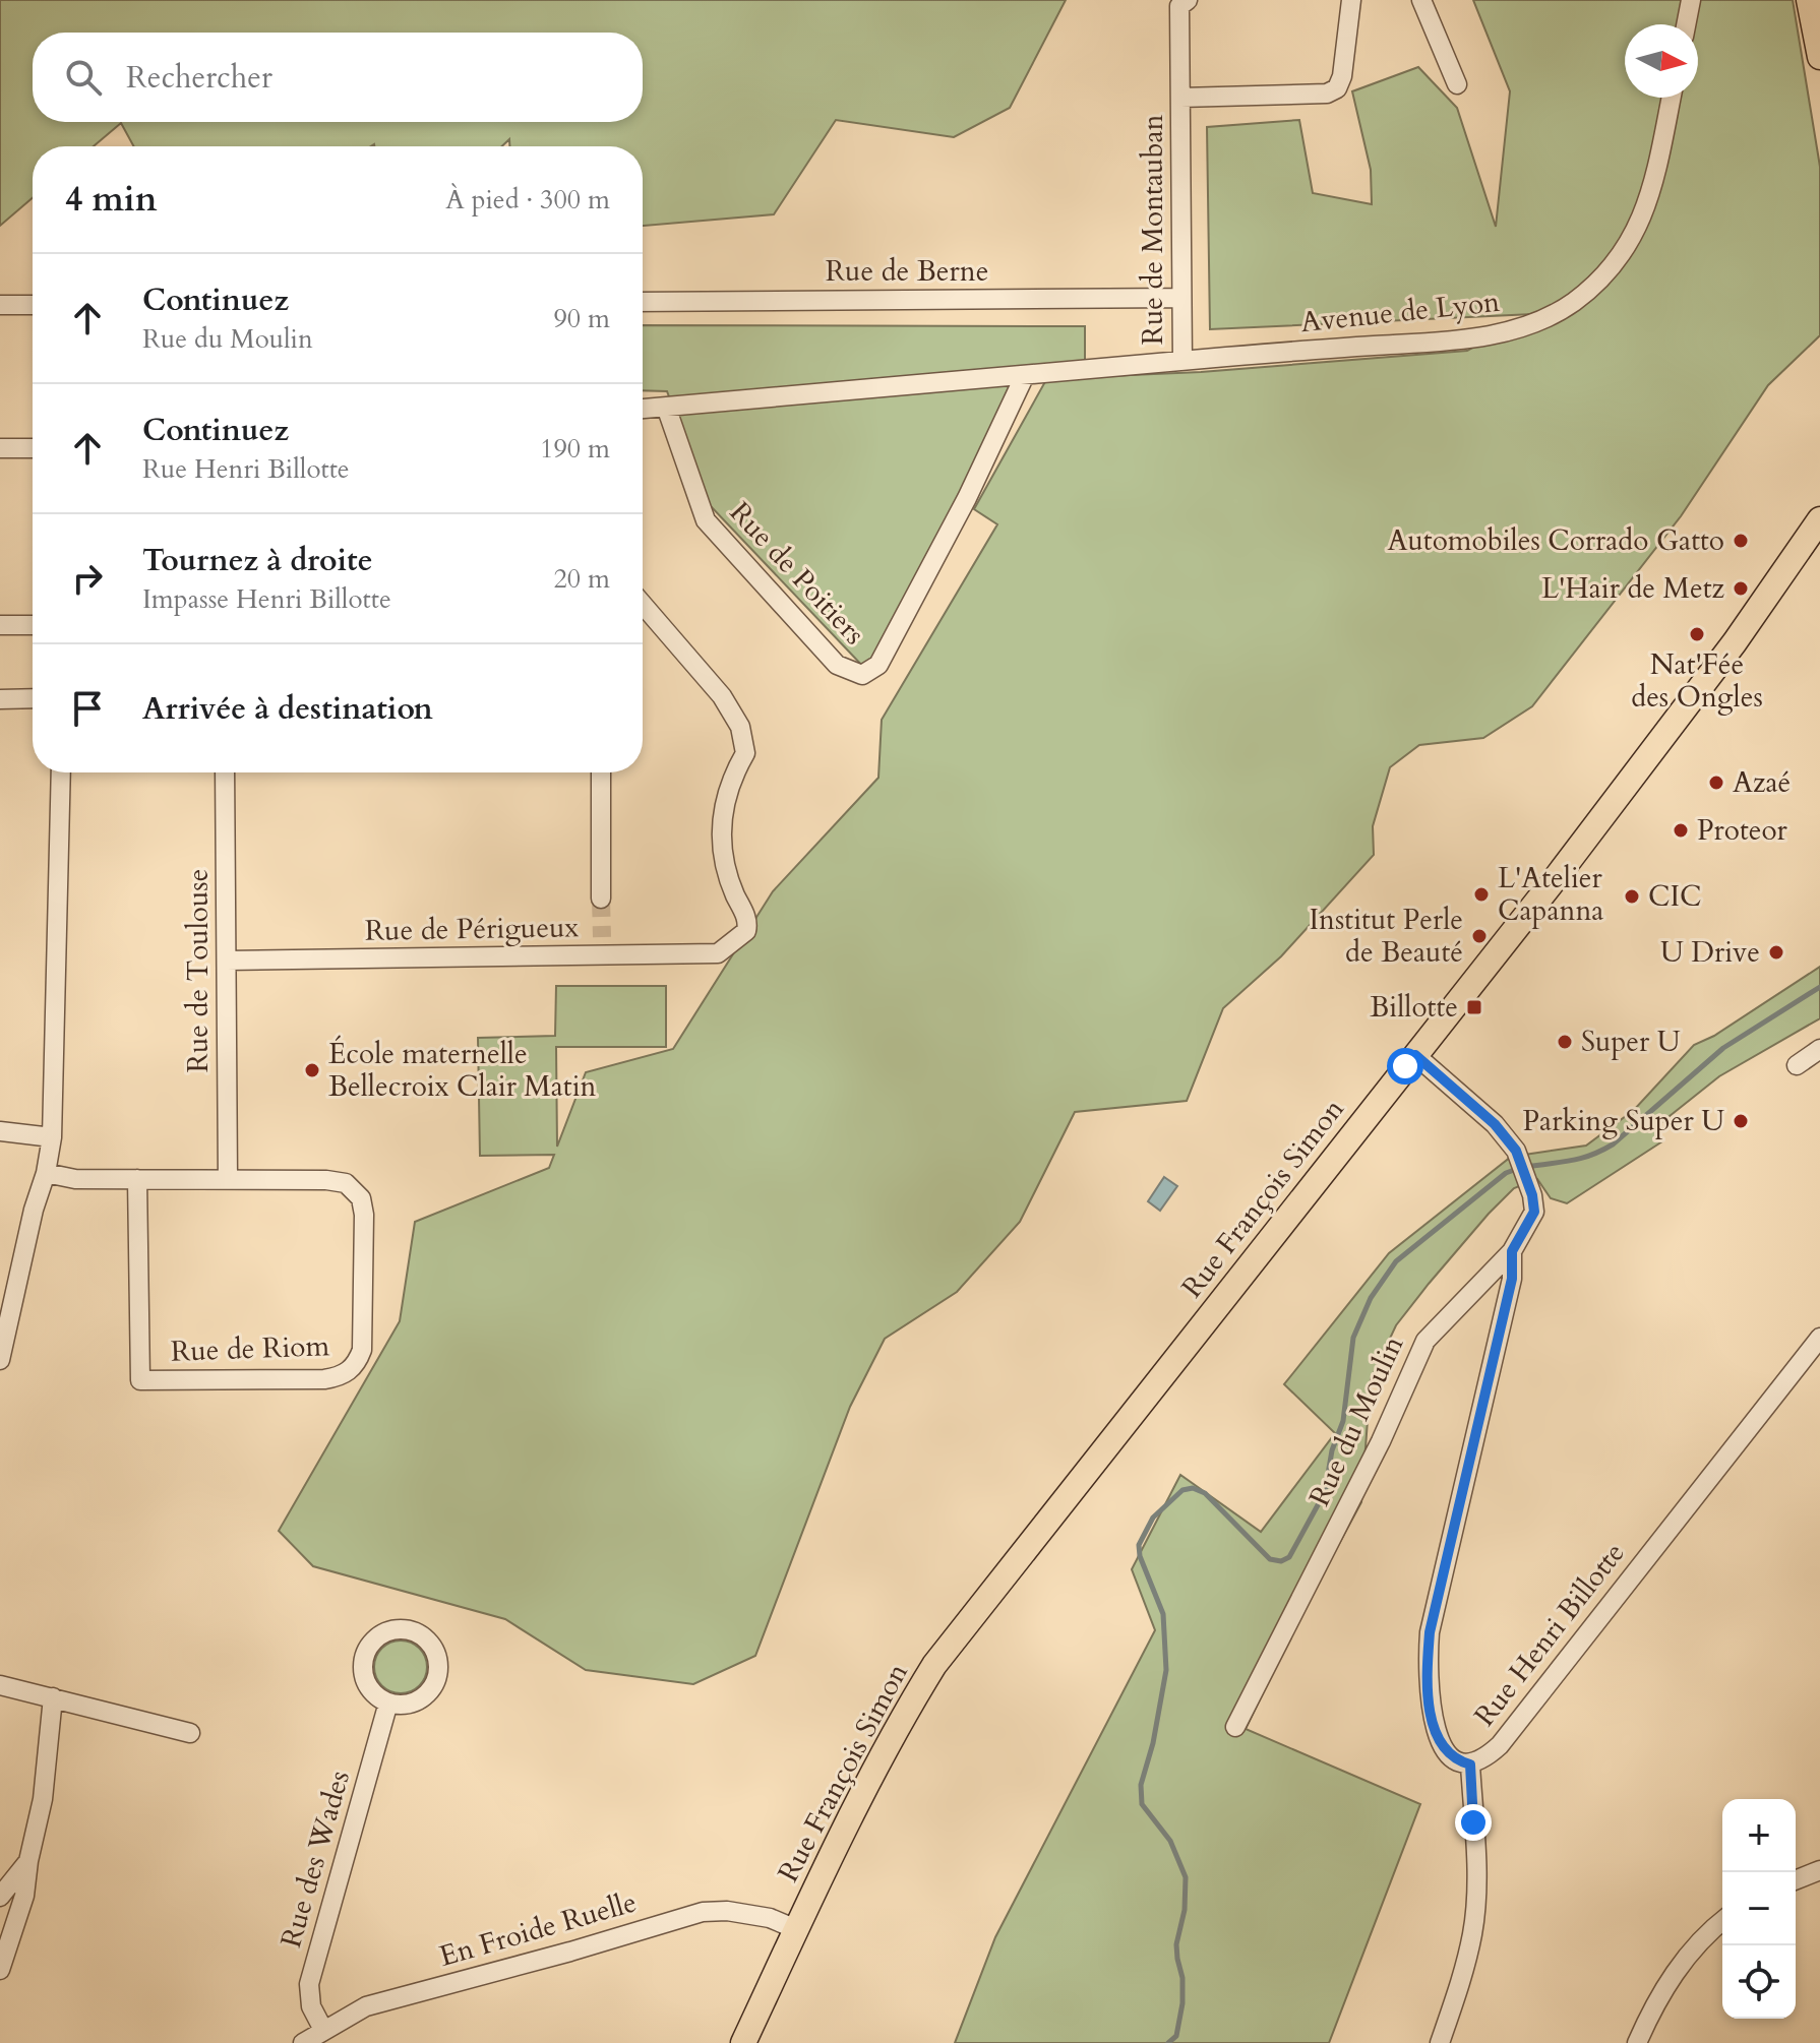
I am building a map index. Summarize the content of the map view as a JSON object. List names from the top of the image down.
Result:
{
  "streets": {
    "main road": ["Rue François Simon"],
    "street": [
      "Rue de Montauban",
      "Rue de Berne",
      "Avenue de Lyon",
      "Rue de Poitiers",
      "Rue de Périgueux",
      "Rue de Toulouse",
      "Rue de Riom",
      "Rue du Moulin",
      "Rue Henri Billotte",
      "Rue des Wades",
      "En Froide Ruelle"
    ]
  },
  "crossings": [
    ["Rue de Montauban", "Rue de Berne"],
    ["Rue de Montauban", "Avenue de Lyon"],
    ["Avenue de Lyon", "Rue de Poitiers"],
    ["Rue de Périgueux", "Rue de Toulouse"],
    ["Rue de Toulouse", "Rue de Riom"],
    ["Rue François Simon", "Rue du Moulin"],
    ["Rue François Simon", "En Froide Ruelle"],
    ["Rue du Moulin", "Rue Henri Billotte"],
    ["Rue des Wades", "En Froide Ruelle"]
  ],
  "places": {
    "other": [
      "Automobiles Corrado Gatto",
      "L'Hair de Metz",
      "Nat'Fée des Ongles",
      "Azaé",
      "Proteor",
      "L'Atelier Capanna",
      "CIC",
      "Institut Perle de Beauté",
      "U Drive",
      "Super U",
      "École maternelle Bellecroix Clair Matin",
      "Parking Super U"
    ],
    "transit": ["Billotte"]
  },
  "north": "right",
  "page": {
    "search": "Rechercher",
    "heading": ["4 min", "À pied · 300 m"],
    "list": [
      ["Continuez", "Rue du Moulin", "90 m"],
      ["Continuez", "Rue Henri Billotte", "190 m"],
      ["Tournez à droite", "Impasse Henri Billotte", "20 m"],
      "Arrivée à destination"
    ],
    "map_buttons": ["+", "−"]
  }
}
